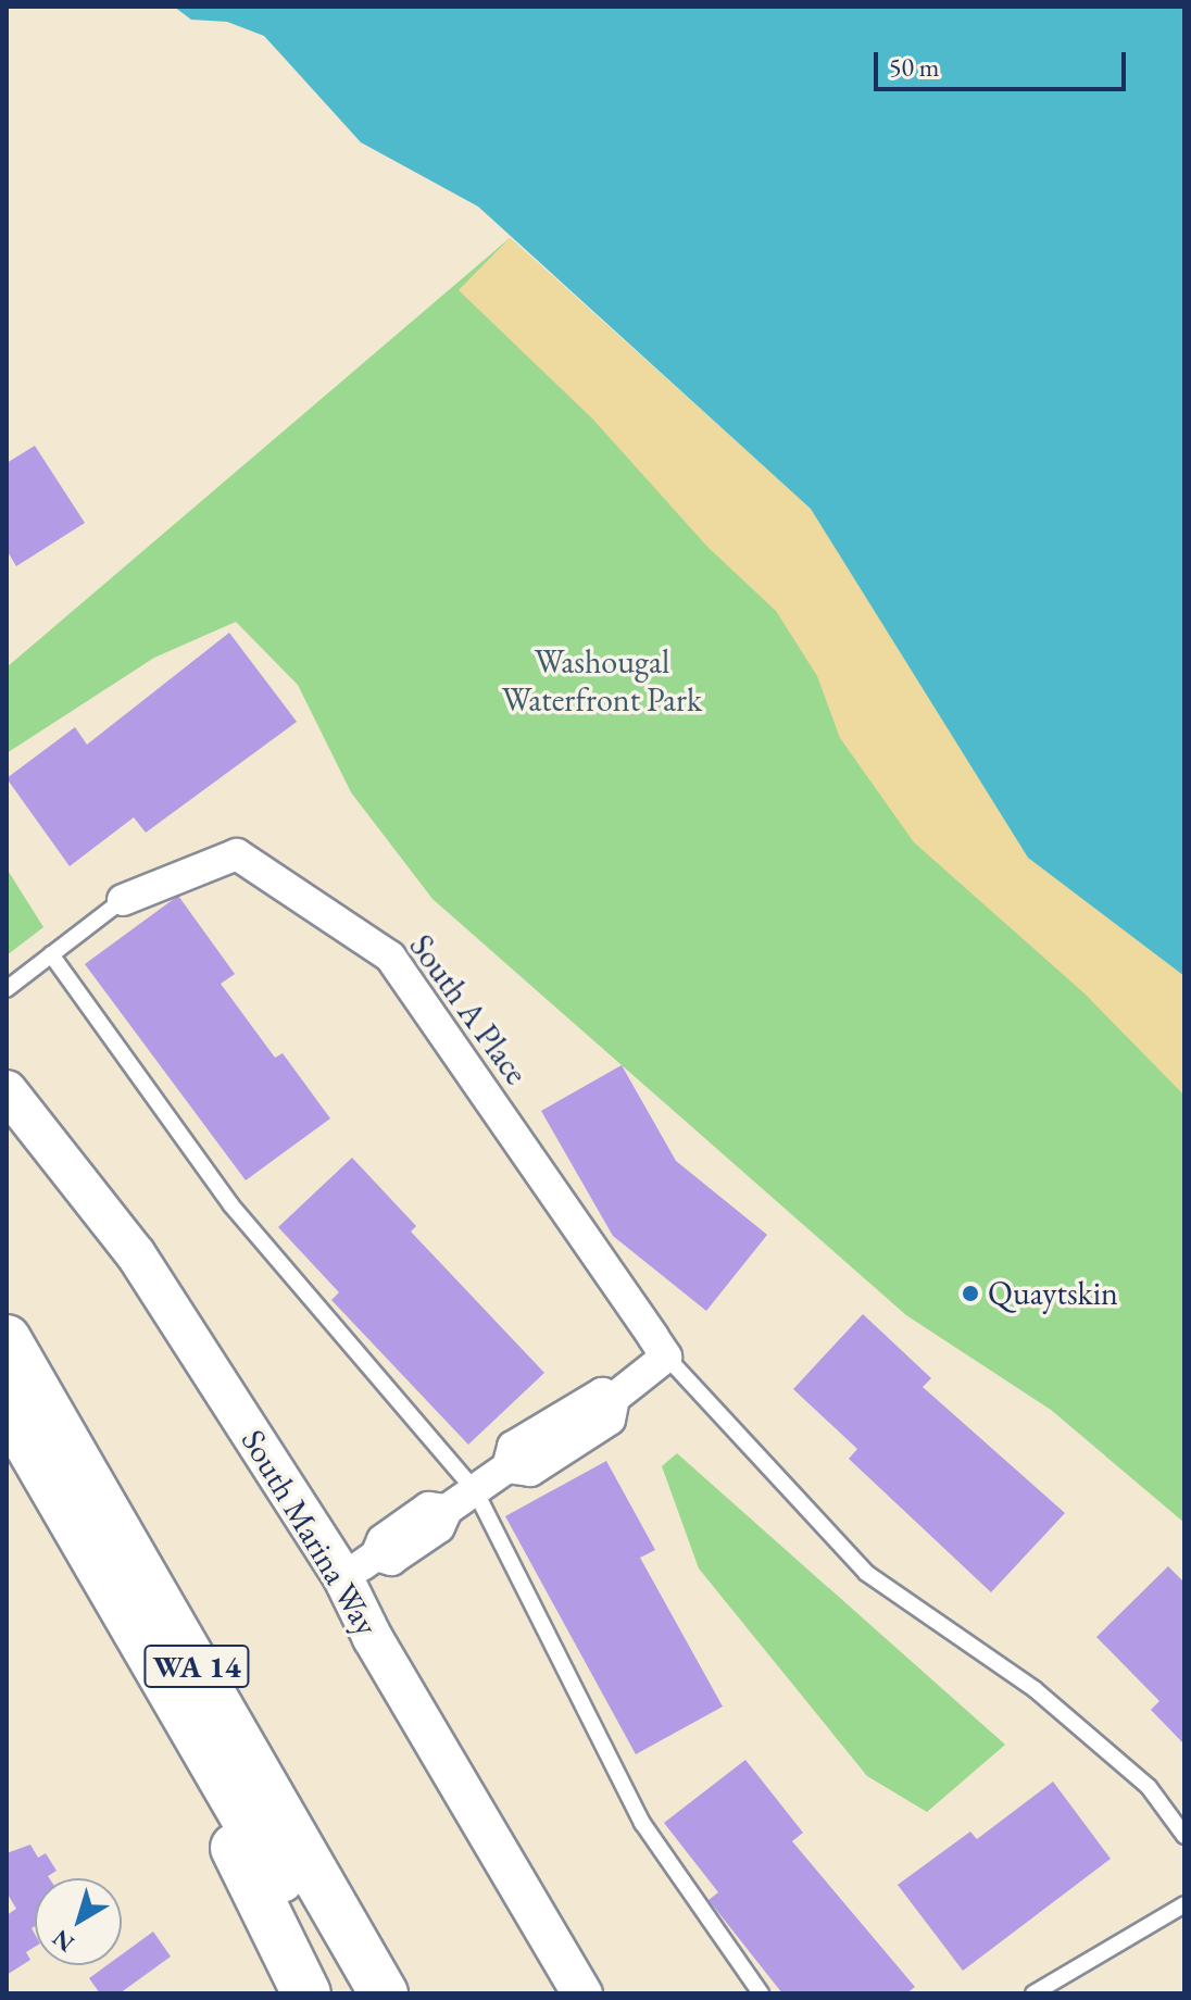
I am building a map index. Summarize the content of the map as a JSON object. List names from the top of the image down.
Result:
{
  "streets": {
    "highway": ["WA 14"],
    "street": ["South A Place", "South Marina Way"]
  },
  "parks": ["Washougal Waterfront Park"],
  "places": ["Quaytskin"],
  "scale_bar": "50 m",
  "north": "bottom left"
}
